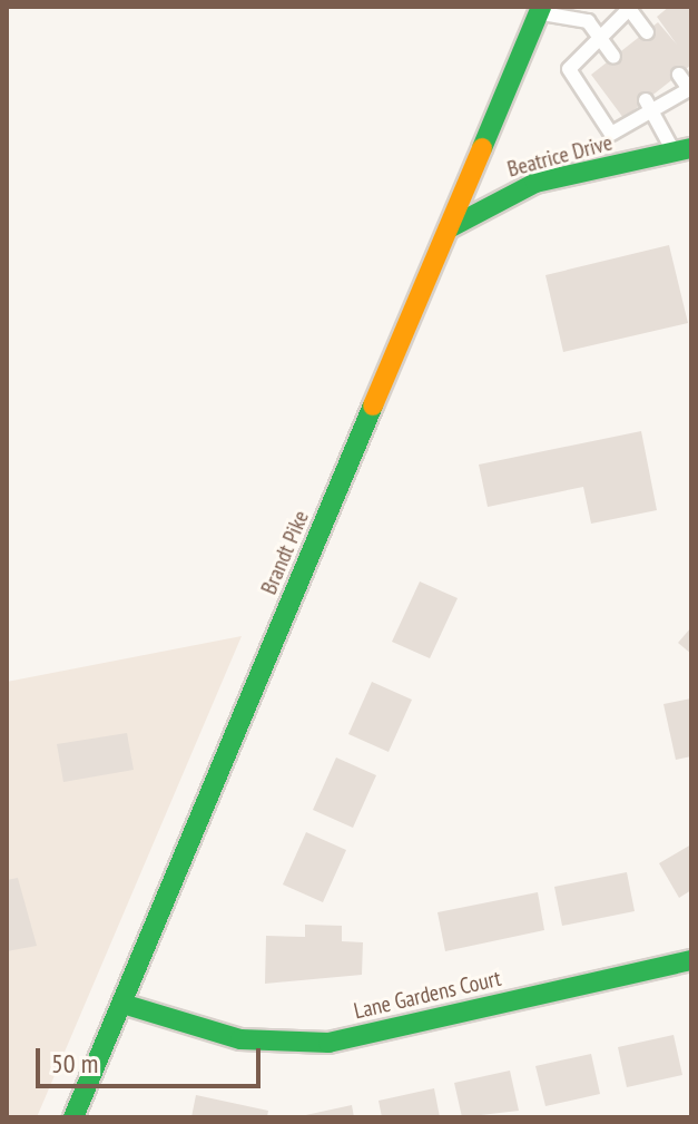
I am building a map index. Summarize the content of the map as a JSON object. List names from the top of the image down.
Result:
{
  "streets": {
    "main road": ["Beatrice Drive", "Brandt Pike", "Lane Gardens Court"]
  },
  "crossings": [
    ["Beatrice Drive", "Brandt Pike"],
    ["Brandt Pike", "Lane Gardens Court"]
  ],
  "scale_bar": "50 m"
}
